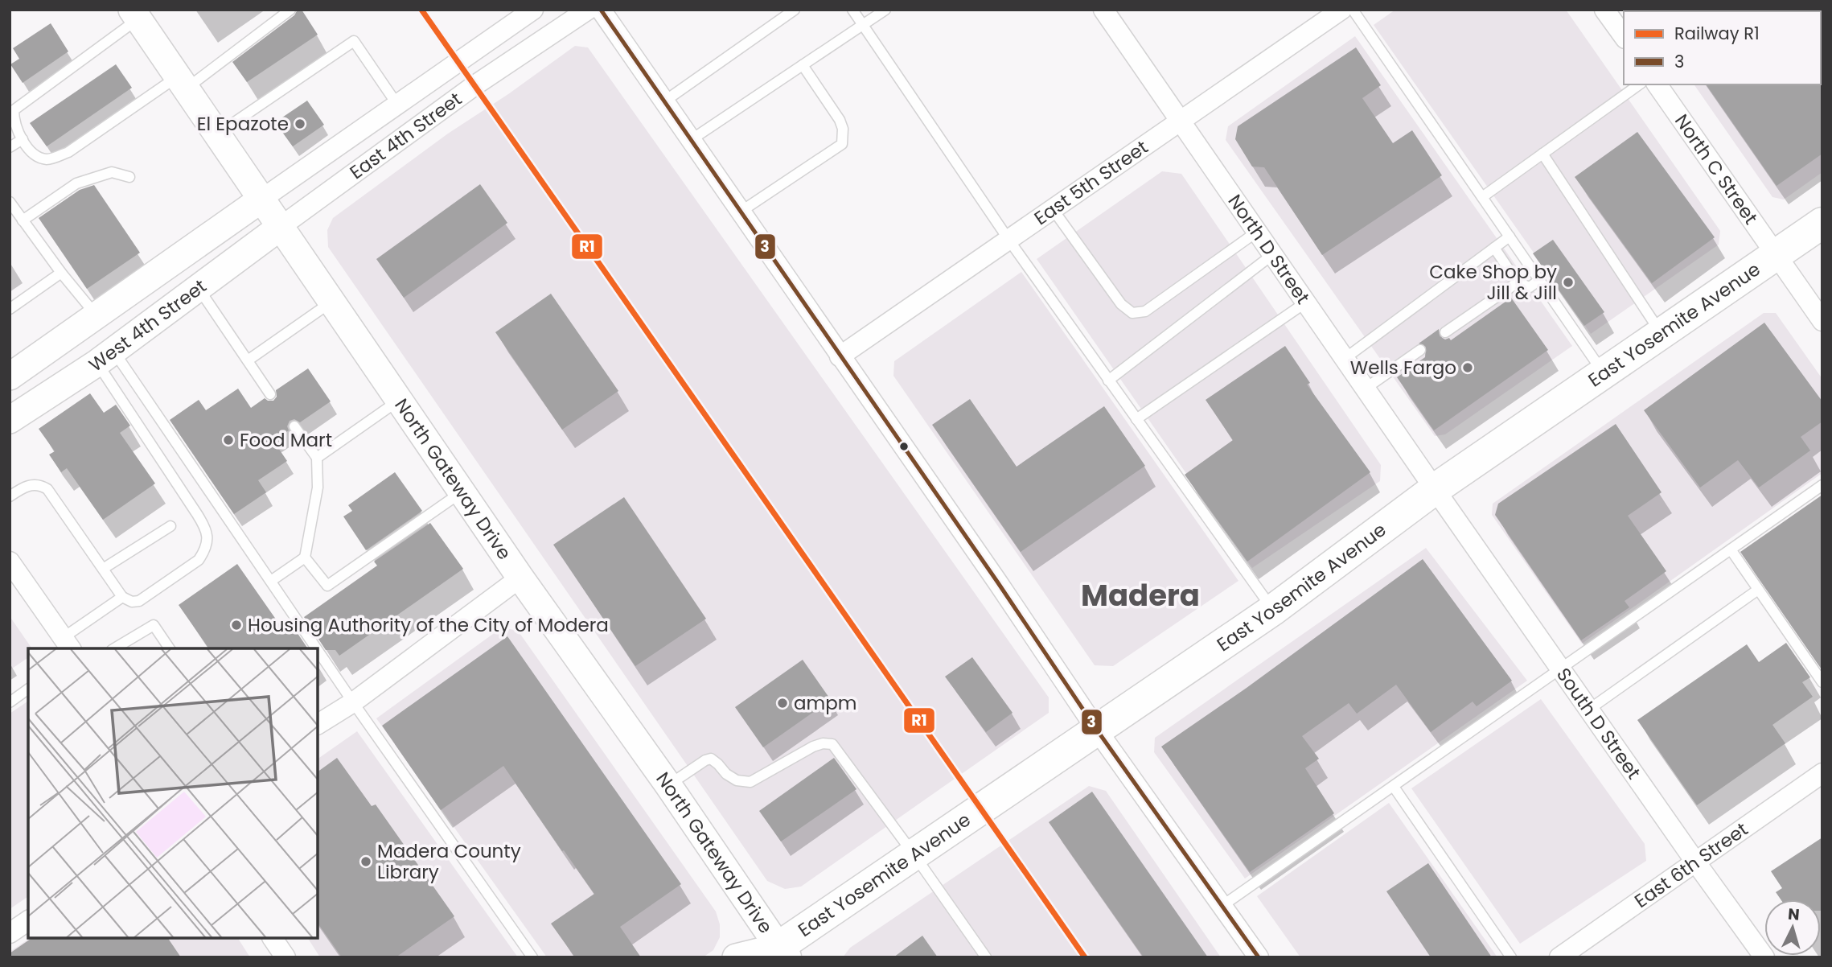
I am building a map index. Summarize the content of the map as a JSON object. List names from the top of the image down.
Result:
{
  "streets": {
    "main road": ["West 4th Street", "East Yosemite Avenue", "North Gateway Drive"],
    "street": [
      "East 4th Street",
      "North C Street",
      "East 5th Street",
      "North D Street",
      "South D Street",
      "East 6th Street"
    ]
  },
  "crossings": [
    ["East 4th Street", "West 4th Street"],
    ["East 4th Street", "North Gateway Drive"],
    ["North C Street", "East Yosemite Avenue"],
    ["East 5th Street", "North D Street"],
    ["North D Street", "East Yosemite Avenue"],
    ["North D Street", "South D Street"],
    ["West 4th Street", "North Gateway Drive"],
    ["East Yosemite Avenue", "North Gateway Drive"],
    ["East Yosemite Avenue", "South D Street"],
    ["South D Street", "East 6th Street"]
  ],
  "districts": ["Madera"],
  "places": [
    "El Epazote",
    "Cake Shop by Jill & Jill",
    "Wells Fargo",
    "Food Mart",
    "Housing Authority of the City of Modera",
    "ampm",
    "Madera County Library"
  ],
  "lines": ["rail line R1", "transit line 3"],
  "legend": ["Railway R1", "3"],
  "north": "top"
}
